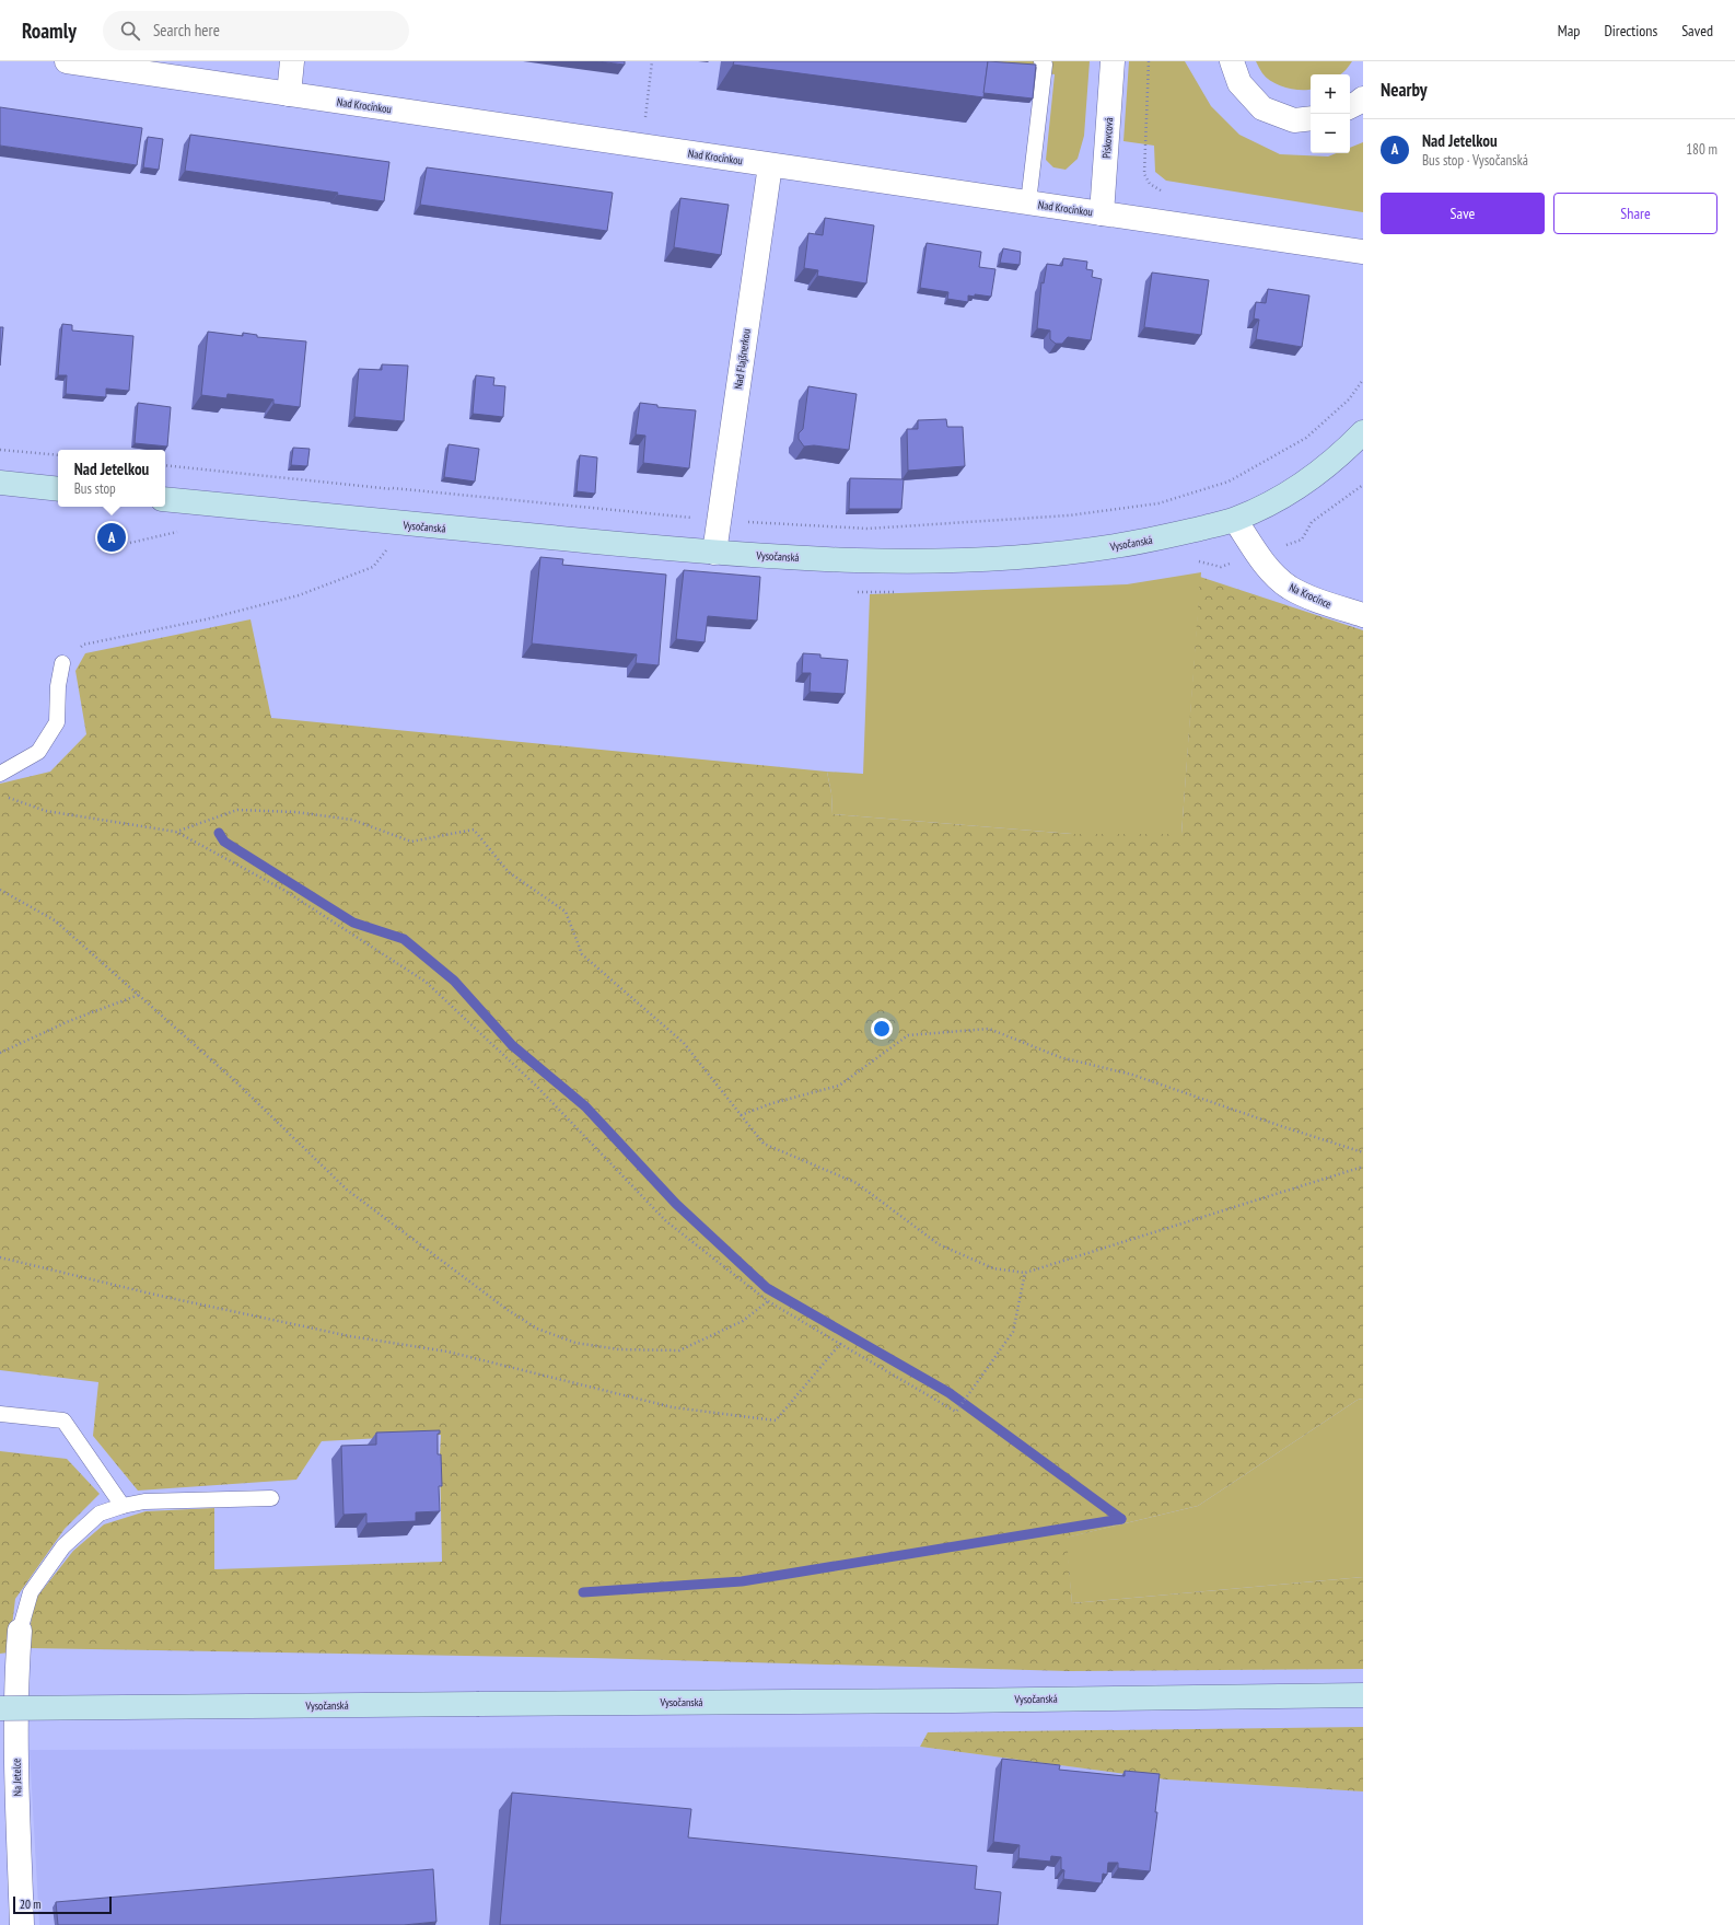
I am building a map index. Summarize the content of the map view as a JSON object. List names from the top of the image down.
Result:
{
  "streets": {
    "main road": ["Vysočanská"],
    "street": [
      "Nad Krocínkou",
      "Pískovcová",
      "Nad Flajšnerkou",
      "Na Krocínce",
      "Na Jetelce"
    ]
  },
  "crossings": [
    ["Nad Krocínkou", "Pískovcová"],
    ["Nad Krocínkou", "Nad Flajšnerkou"],
    ["Nad Flajšnerkou", "Vysočanská"],
    ["Vysočanská", "Na Krocínce"]
  ],
  "scale_bar": "20 m",
  "page": {
    "header": "Roamly",
    "search": "Search here",
    "nav": ["Map", "Directions", "Saved"],
    "heading": "Nearby",
    "map_buttons": ["+", "−"],
    "list": [
      {
        "mark": "A",
        "name": "Nad Jetelkou",
        "note": "Bus stop · Vysočanská",
        "value": "180 m"
      }
    ],
    "buttons": ["Save", "Share"],
    "popup": ["Nad Jetelkou", "Bus stop"],
    "pins": "A",
    "scale": "20 m"
  }
}
